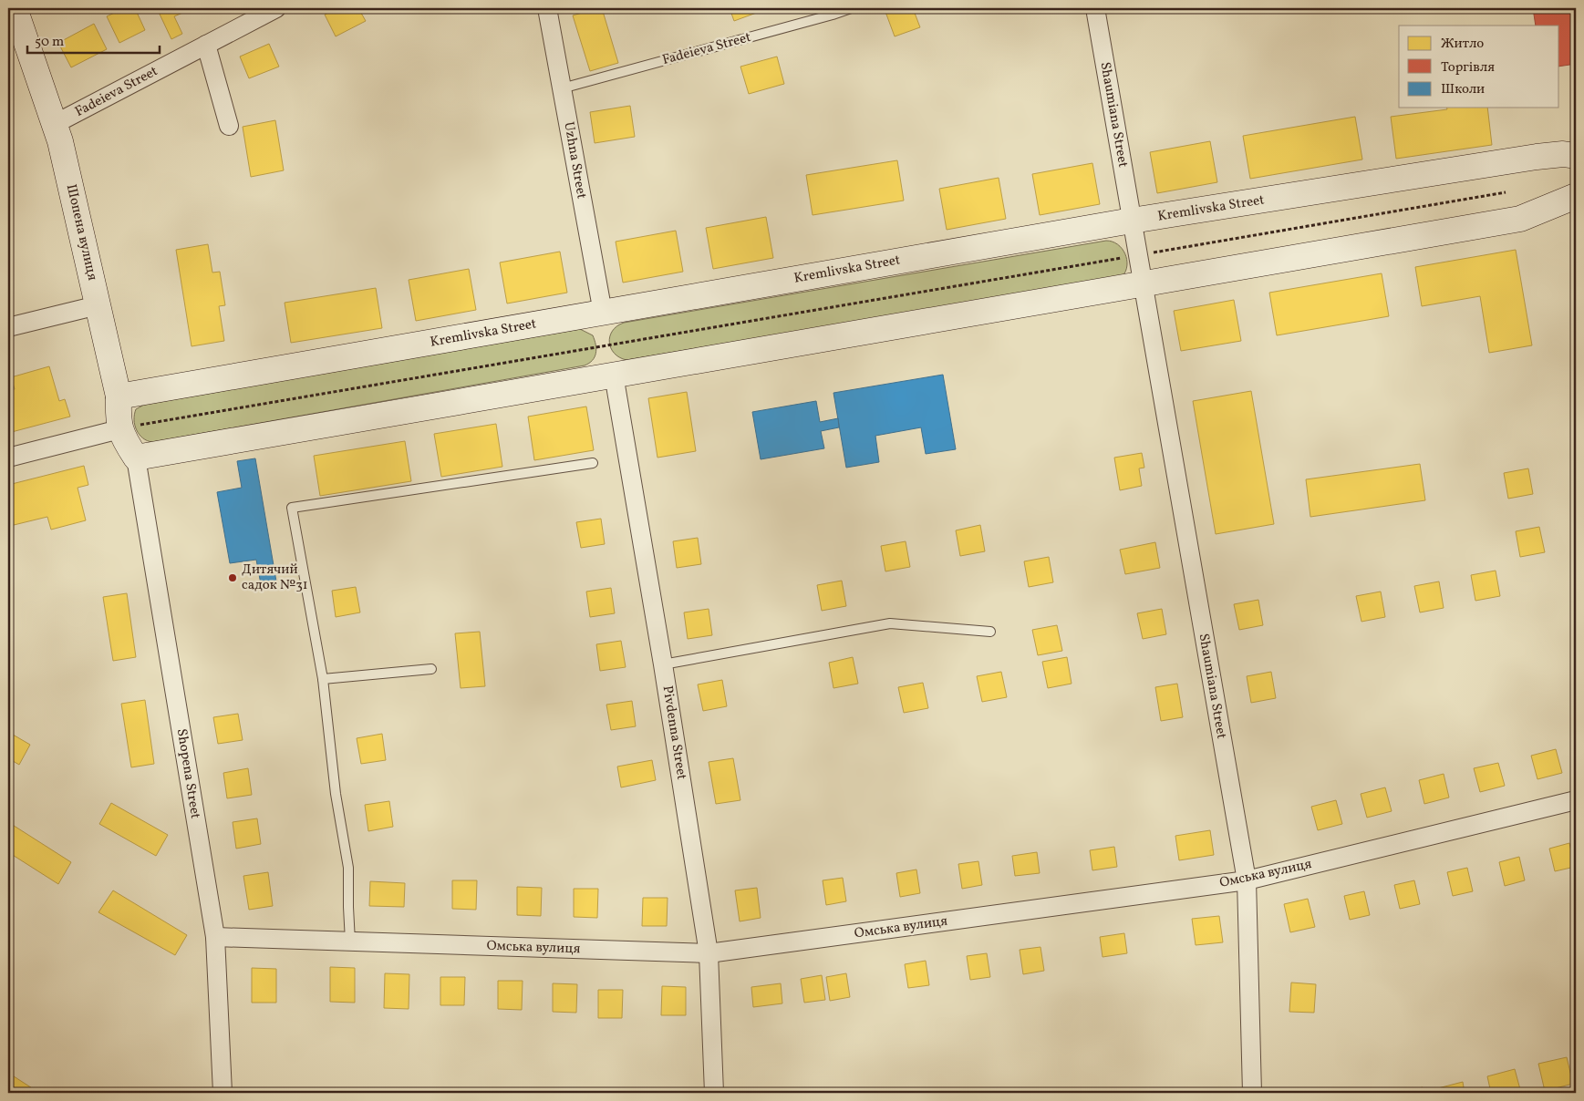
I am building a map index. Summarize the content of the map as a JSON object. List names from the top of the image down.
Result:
{
  "streets": {
    "street": [
      "Fadeieva Street",
      "Shaumiana Street",
      "Uzhna Street",
      "Kremlivska Street",
      "Шопена вулиця",
      "Pivdenna Street",
      "Shopena Street",
      "Омська вулиця"
    ]
  },
  "crossings": [
    ["Fadeieva Street", "Uzhna Street"],
    ["Fadeieva Street", "Шопена вулиця"],
    ["Shaumiana Street", "Kremlivska Street"],
    ["Shaumiana Street", "Омська вулиця"],
    ["Uzhna Street", "Kremlivska Street"],
    ["Kremlivska Street", "Шопена вулиця"],
    ["Шопена вулиця", "Shopena Street"],
    ["Pivdenna Street", "Омська вулиця"],
    ["Shopena Street", "Омська вулиця"]
  ],
  "places": ["Дитячий садок №31"],
  "legend": ["Житло", "Торгівля", "Школи"],
  "scale_bar": "50 m"
}
